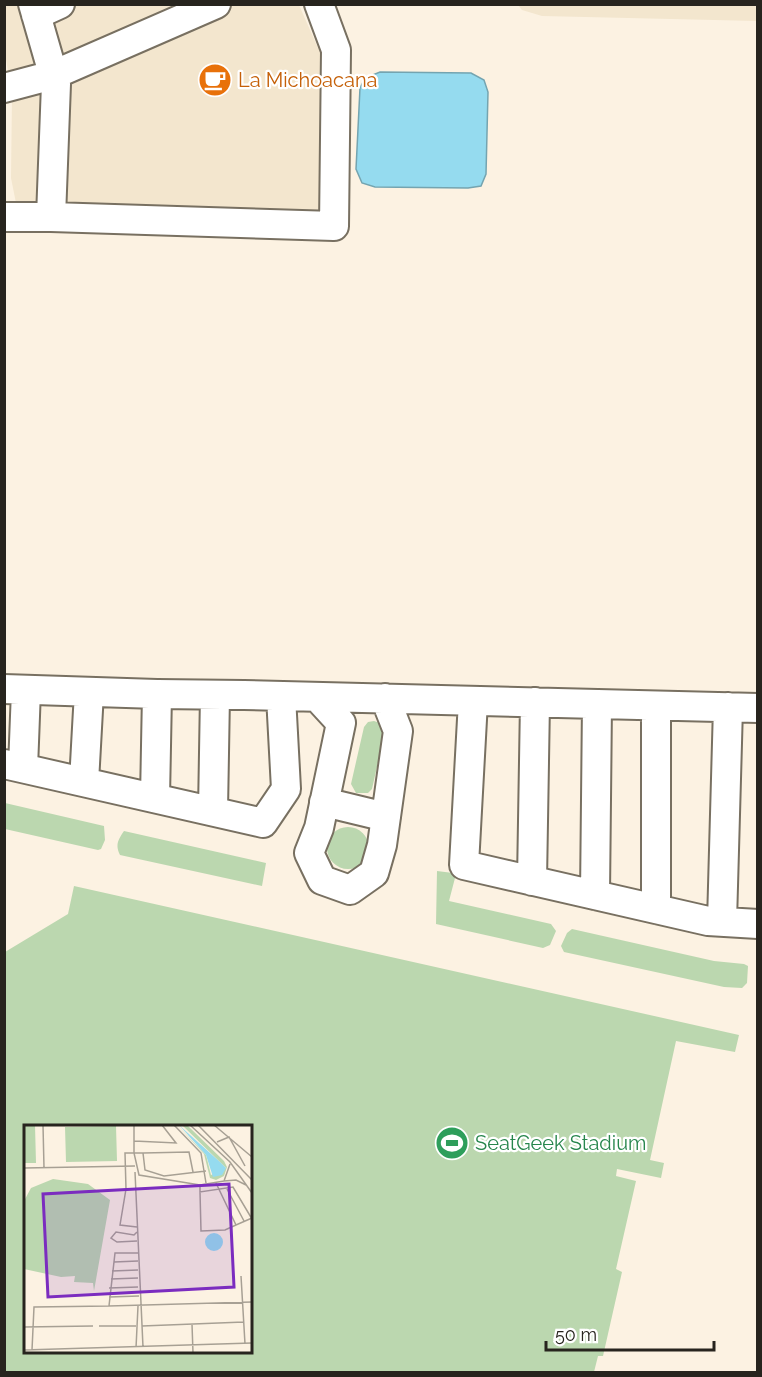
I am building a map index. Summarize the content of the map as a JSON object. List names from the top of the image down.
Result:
{
  "places": {
    "cafe": ["La Michoacana"],
    "sports": ["SeatGeek Stadium"]
  },
  "scale_bar": "50 m"
}
